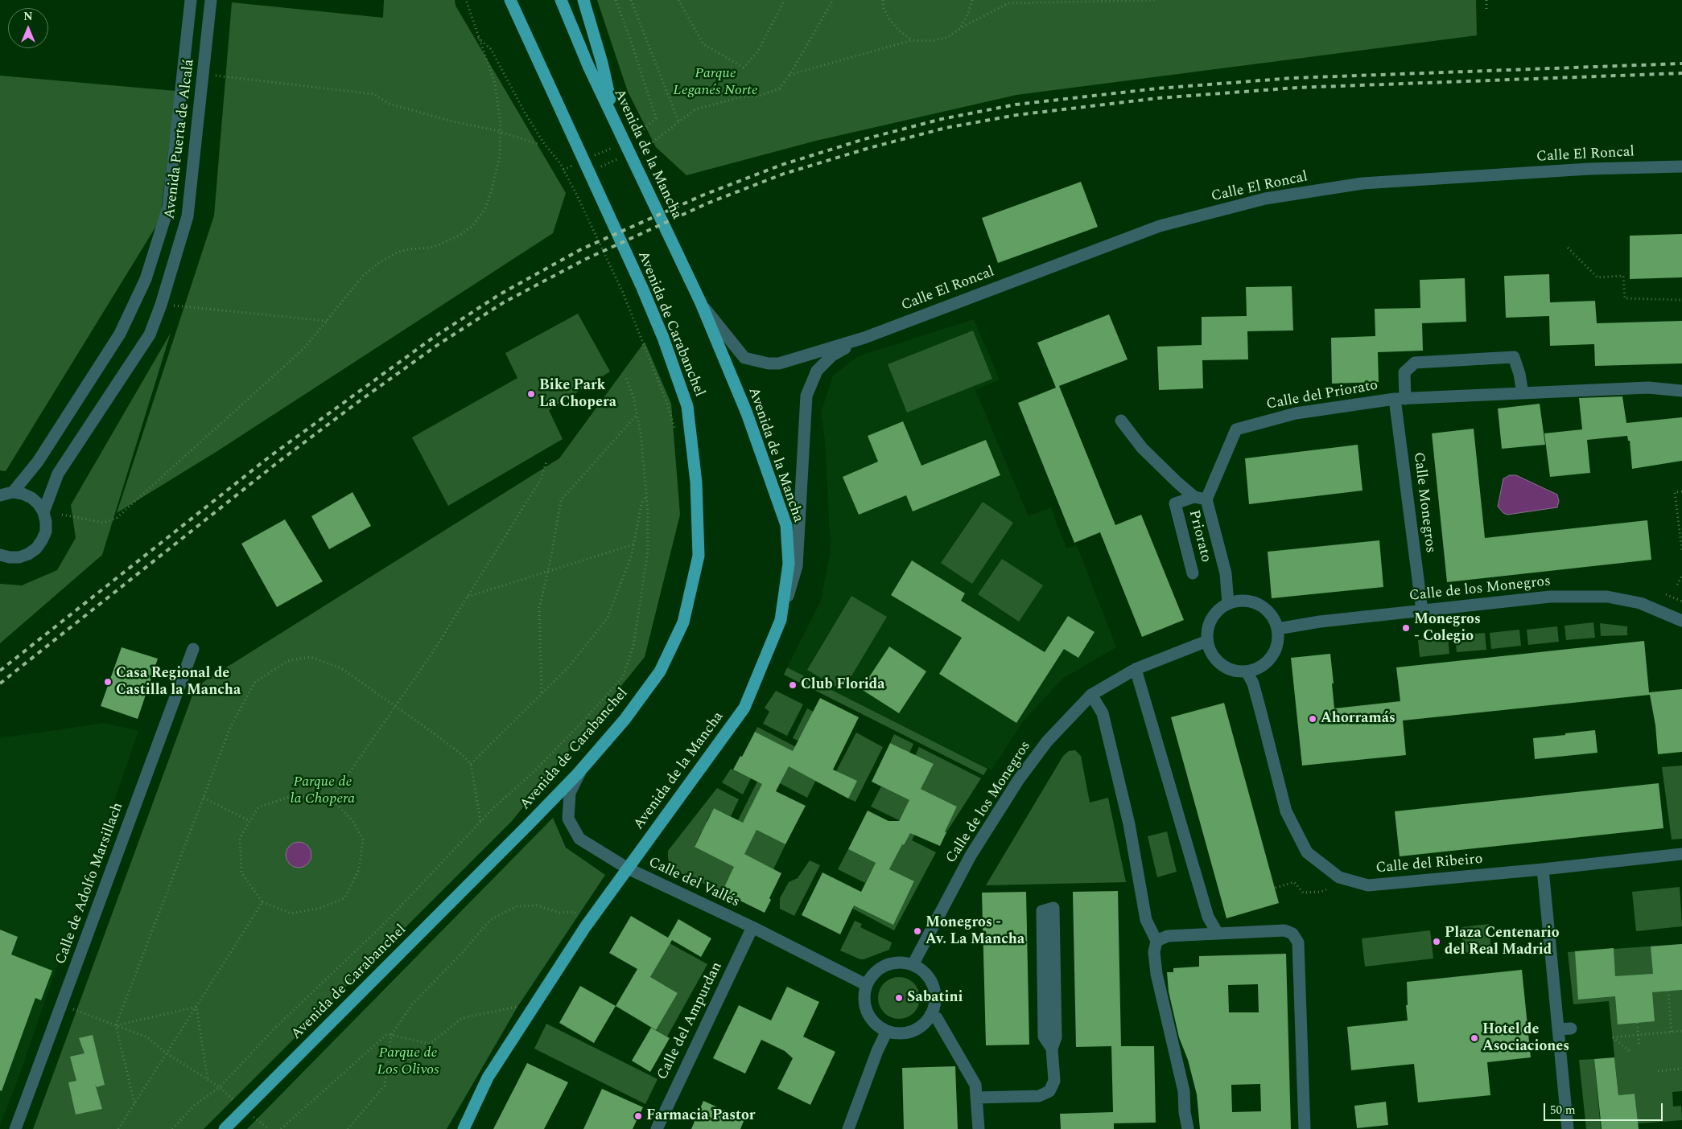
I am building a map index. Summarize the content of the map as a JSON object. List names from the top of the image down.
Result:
{
  "streets": {
    "main road": ["Avenida de la Mancha", "Avenida de Carabanchel"],
    "street": [
      "Avenida Puerta de Alcalá",
      "Calle El Roncal",
      "Calle del Priorato",
      "Calle Monegros",
      "Priorato",
      "Calle de los Monegros",
      "Calle del Ribeiro",
      "Calle del Vallés",
      "Calle de Adolfo Marsillach",
      "Calle del Ampurdan"
    ]
  },
  "crossings": [
    ["Avenida de la Mancha", "Calle El Roncal"],
    ["Avenida de la Mancha", "Calle del Vallés"],
    ["Avenida de Carabanchel", "Calle del Vallés"],
    ["Calle del Priorato", "Calle Monegros"],
    ["Calle Monegros", "Calle de los Monegros"],
    ["Calle de los Monegros", "Calle del Ribeiro"],
    ["Calle de los Monegros", "Calle del Vallés"],
    ["Calle del Vallés", "Calle del Ampurdan"]
  ],
  "parks": ["Parque Leganés Norte", "Parque de la Chopera", "Parque de Los Olivos"],
  "places": [
    "Bike Park La Chopera",
    "Monegros - Colegio",
    "Casa Regional de Castilla la Mancha",
    "Club Florida",
    "Ahorramás",
    "Monegros - Av. La Mancha",
    "Plaza Centenario del Real Madrid",
    "Sabatini",
    "Hotel de Asociaciones",
    "Farmacia Pastor"
  ],
  "scale_bar": "50 m",
  "north": "top"
}
